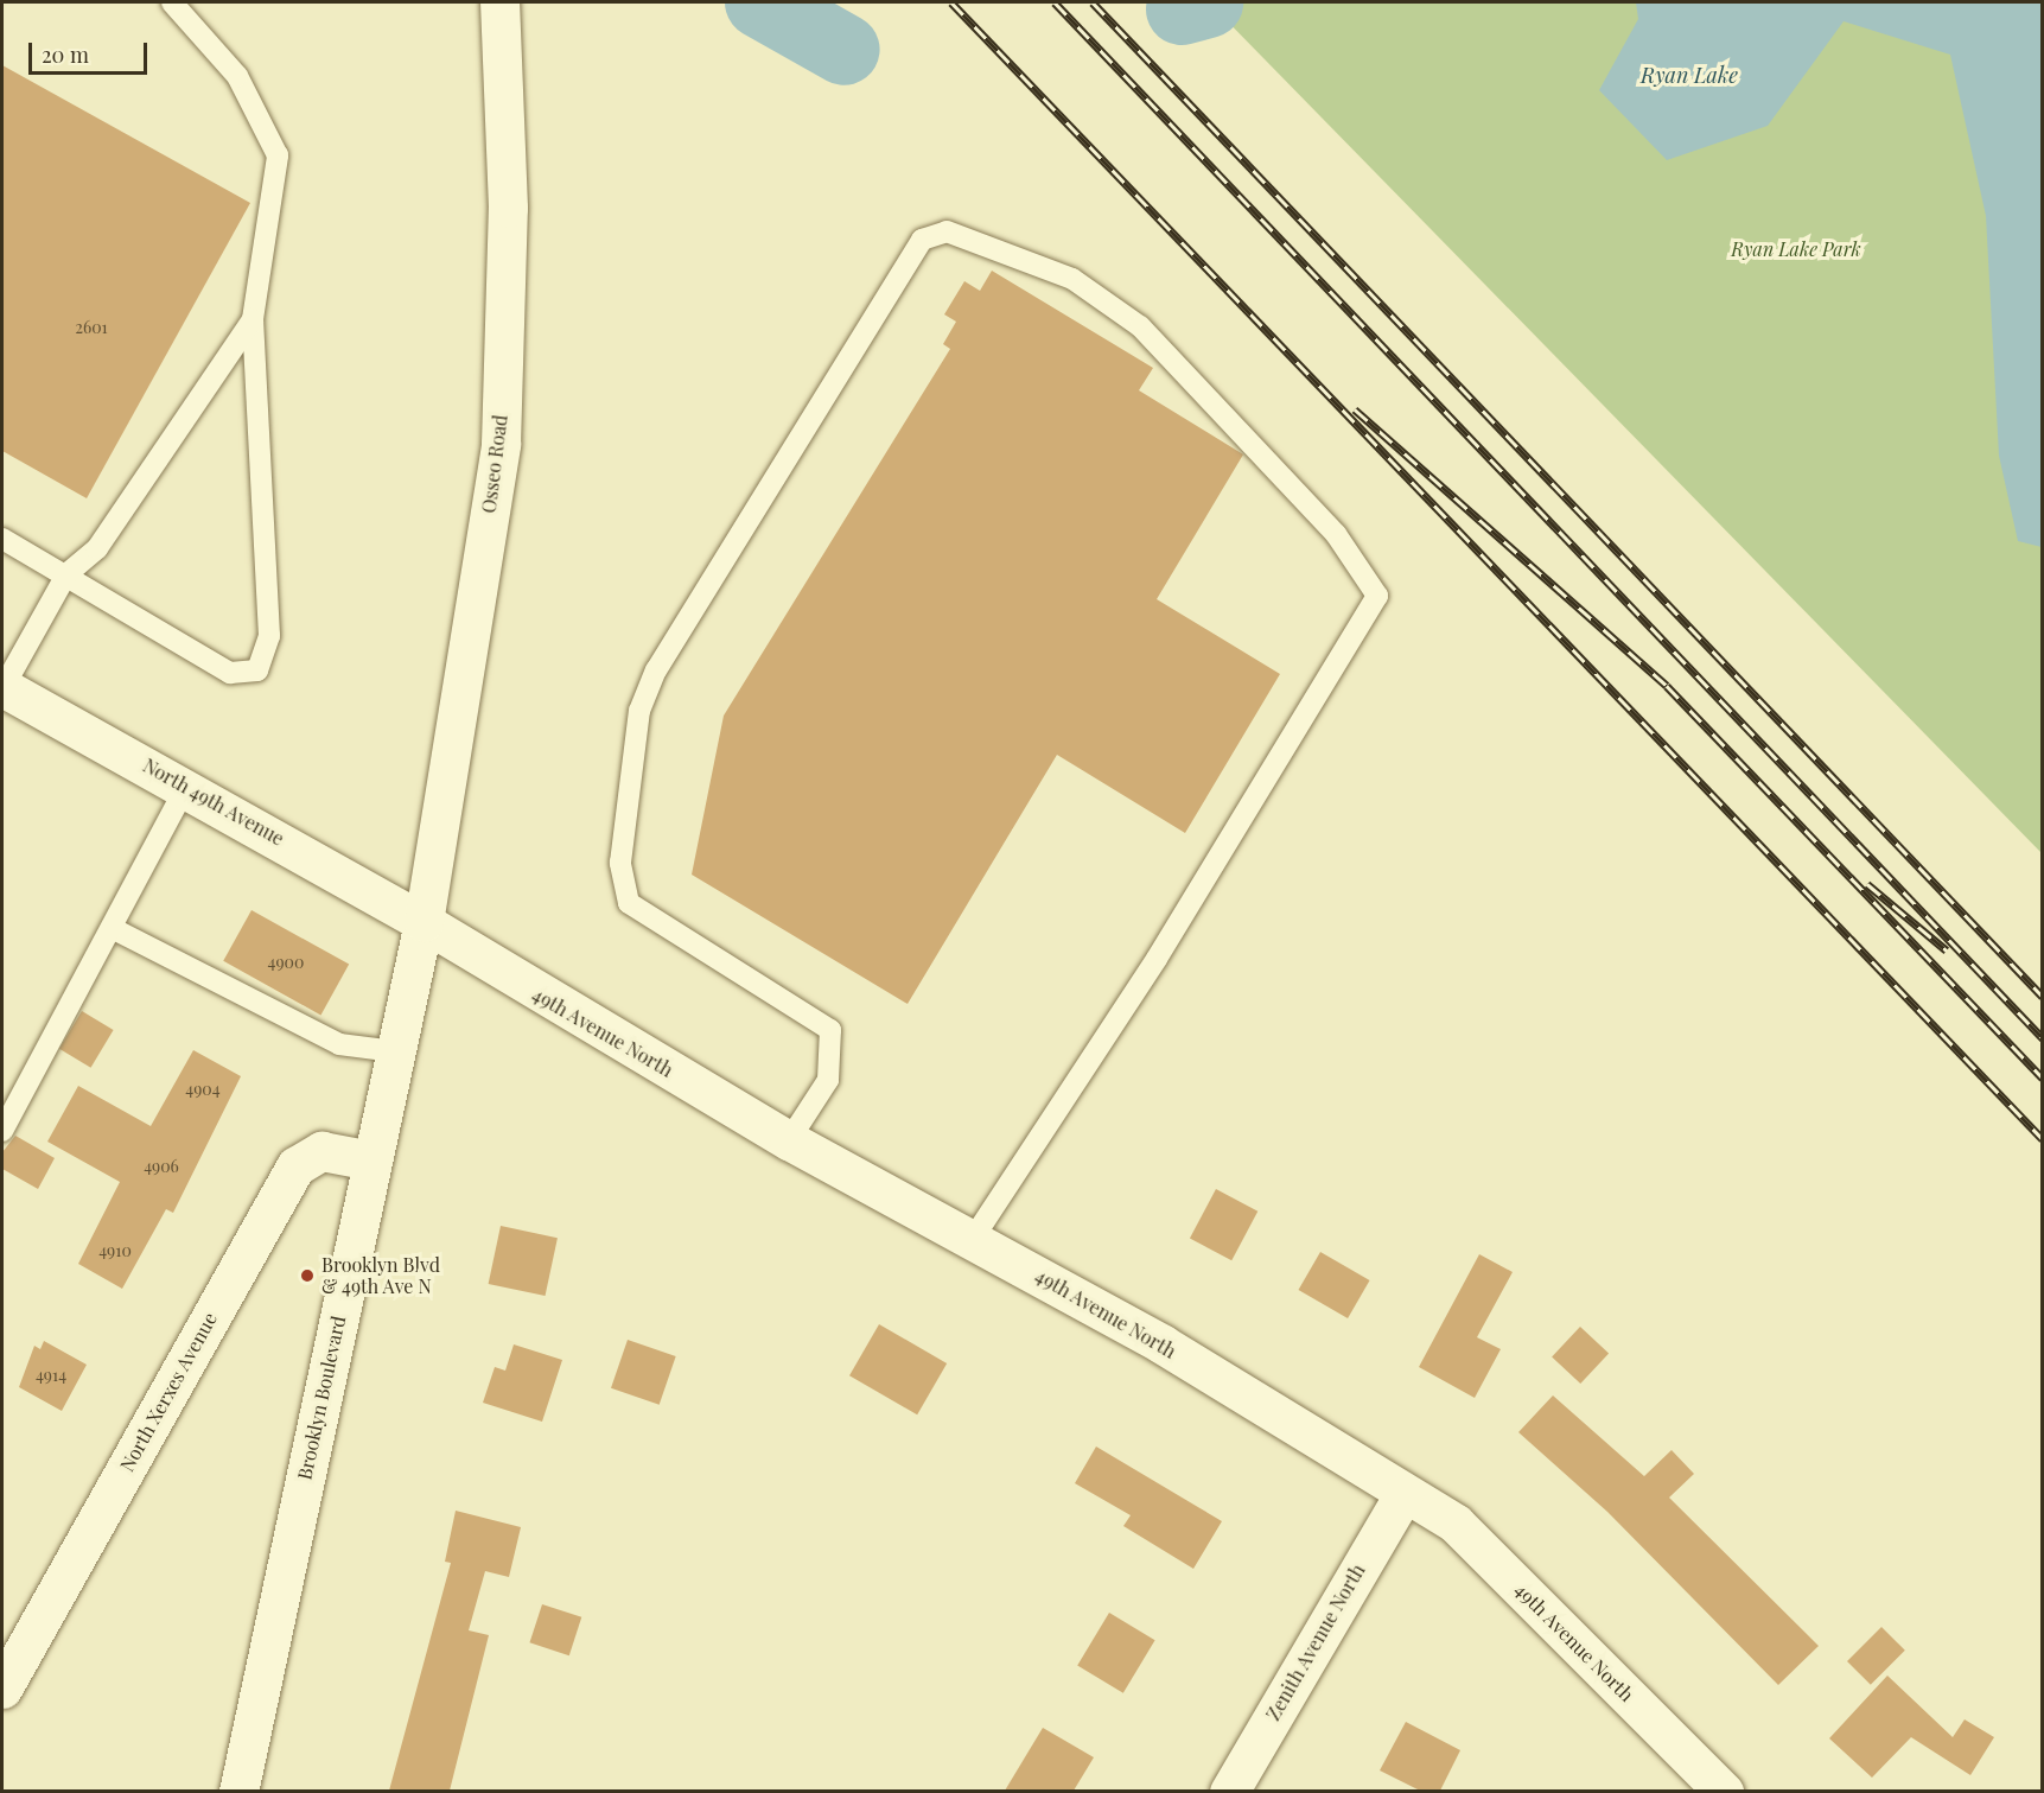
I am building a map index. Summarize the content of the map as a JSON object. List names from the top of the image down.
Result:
{
  "streets": {
    "street": [
      "Osseo Road",
      "North 49th Avenue",
      "49th Avenue North",
      "North Xerxes Avenue",
      "Brooklyn Boulevard",
      "Zenith Avenue North"
    ]
  },
  "crossings": [
    ["Osseo Road", "North 49th Avenue"],
    ["Osseo Road", "49th Avenue North"],
    ["Osseo Road", "Brooklyn Boulevard"],
    ["North 49th Avenue", "49th Avenue North"],
    ["North 49th Avenue", "Brooklyn Boulevard"],
    ["49th Avenue North", "Brooklyn Boulevard"],
    ["49th Avenue North", "Zenith Avenue North"],
    ["North Xerxes Avenue", "Brooklyn Boulevard"]
  ],
  "water": ["Ryan Lake"],
  "parks": ["Ryan Lake Park"],
  "places": ["Brooklyn Blvd & 49th Ave N"],
  "house_numbers": [
    "2601",
    "4900",
    "4904",
    "4906",
    "4910",
    "4914"
  ],
  "scale_bar": "20 m"
}
